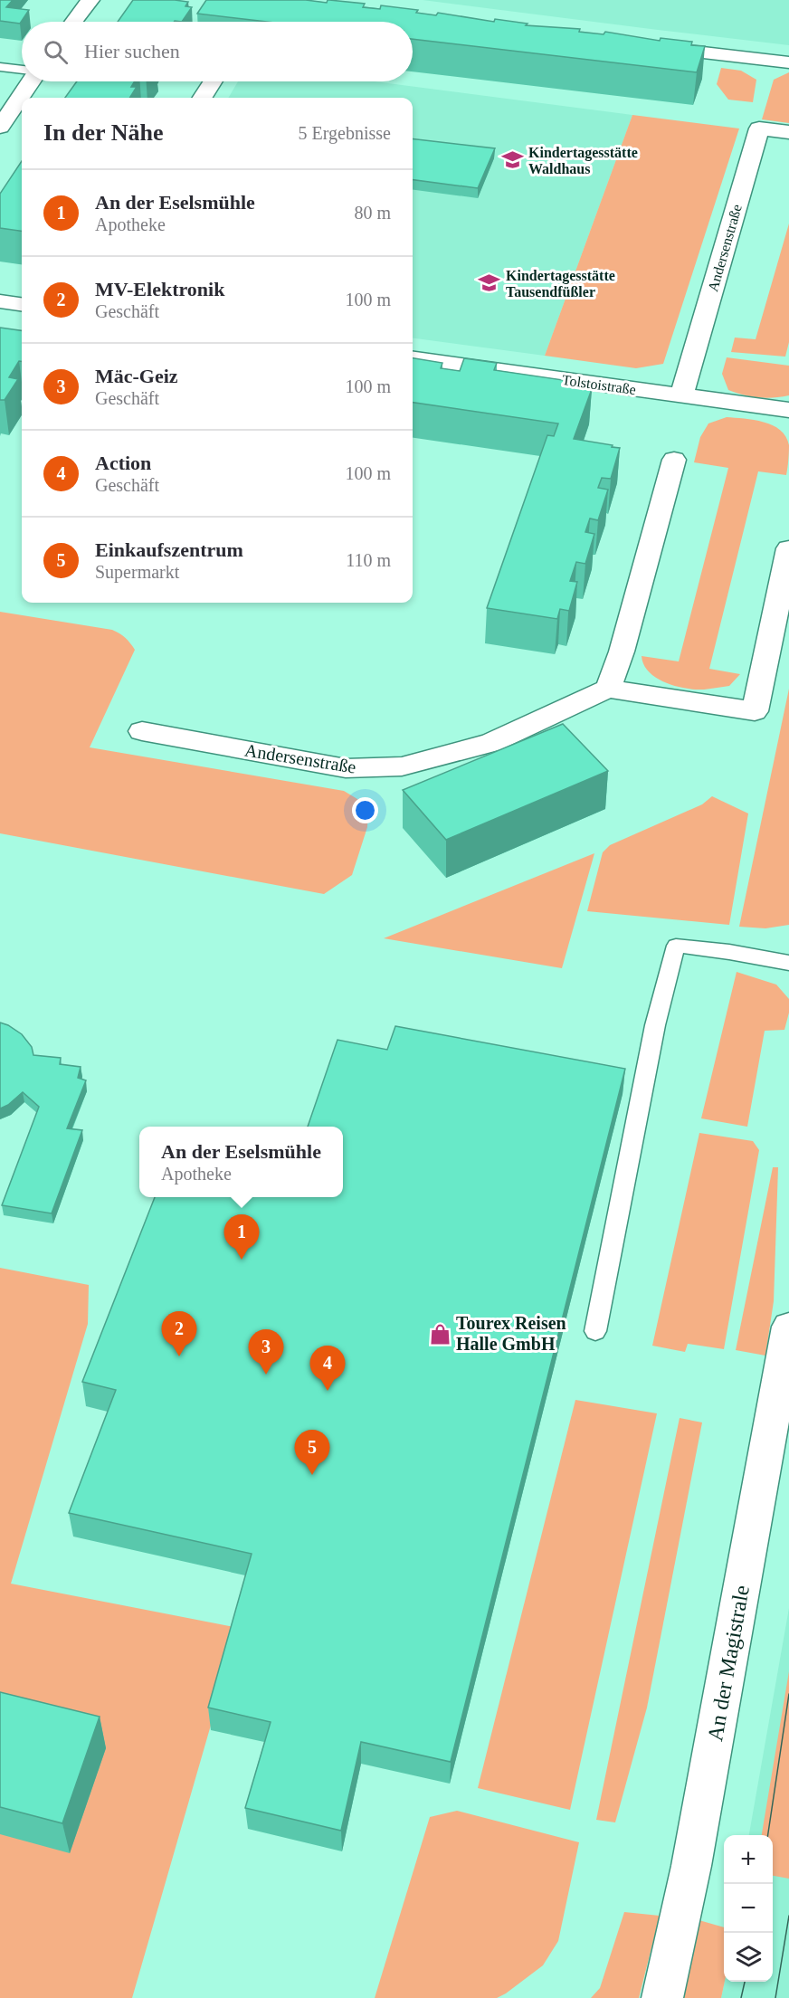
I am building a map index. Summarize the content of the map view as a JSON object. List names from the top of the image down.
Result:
{
  "streets": {
    "street": ["Andersenstraße", "Tolstoistraße", "An der Magistrale"]
  },
  "crossings": [
    ["Andersenstraße", "Tolstoistraße"]
  ],
  "places": {
    "school or university": ["Kindertagesstätte Waldhaus", "Kindertagesstätte Tausendfüßler"],
    "shop": ["Tourex Reisen Halle GmbH"]
  },
  "page": {
    "search": "Hier suchen",
    "heading": ["In der Nähe", "5 Ergebnisse"],
    "list": [
      {
        "mark": "1",
        "name": "An der Eselsmühle",
        "note": "Apotheke",
        "value": "80 m"
      },
      {
        "mark": "2",
        "name": "MV-Elektronik",
        "note": "Geschäft",
        "value": "100 m"
      },
      {
        "mark": "3",
        "name": "Mäc-Geiz",
        "note": "Geschäft",
        "value": "100 m"
      },
      {
        "mark": "4",
        "name": "Action",
        "note": "Geschäft",
        "value": "100 m"
      },
      {
        "mark": "5",
        "name": "Einkaufszentrum",
        "note": "Supermarkt",
        "value": "110 m"
      }
    ],
    "popup": ["An der Eselsmühle", "Apotheke"],
    "pins": [
      "1",
      "2",
      "3",
      "4",
      "5"
    ],
    "map_buttons": ["+", "−"]
  }
}
